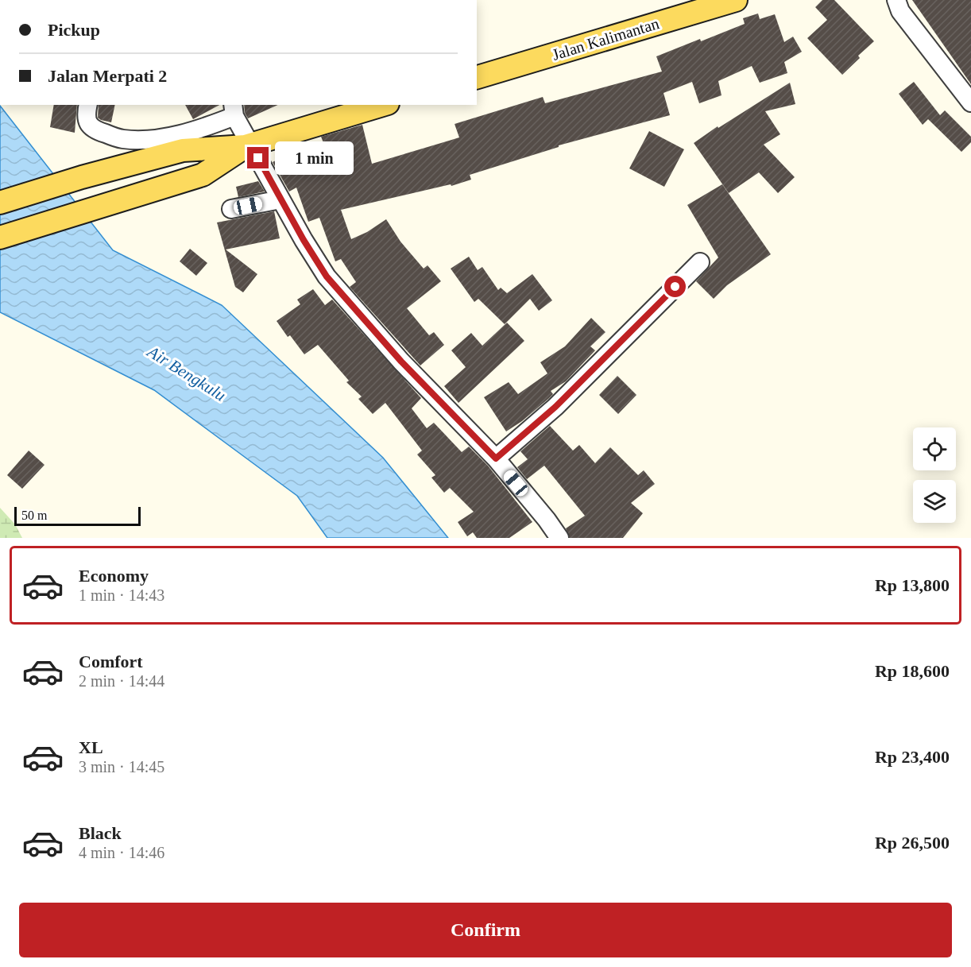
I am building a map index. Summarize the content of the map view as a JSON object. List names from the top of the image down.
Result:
{
  "streets": {
    "main road": ["Jalan Kalimantan"]
  },
  "water": ["Air Bengkulu"],
  "scale_bar": "50 m",
  "page": {
    "banner": ["Pickup", "Jalan Merpati 2"],
    "bubble": "1 min",
    "scale": "50 m",
    "list": [
      {
        "name": "Economy",
        "note": "1 min · 14:43",
        "value": "Rp 13,800"
      },
      {
        "name": "Comfort",
        "note": "2 min · 14:44",
        "value": "Rp 18,600"
      },
      {
        "name": "XL",
        "note": "3 min · 14:45",
        "value": "Rp 23,400"
      },
      {
        "name": "Black",
        "note": "4 min · 14:46",
        "value": "Rp 26,500"
      }
    ],
    "buttons": "Confirm"
  }
}
